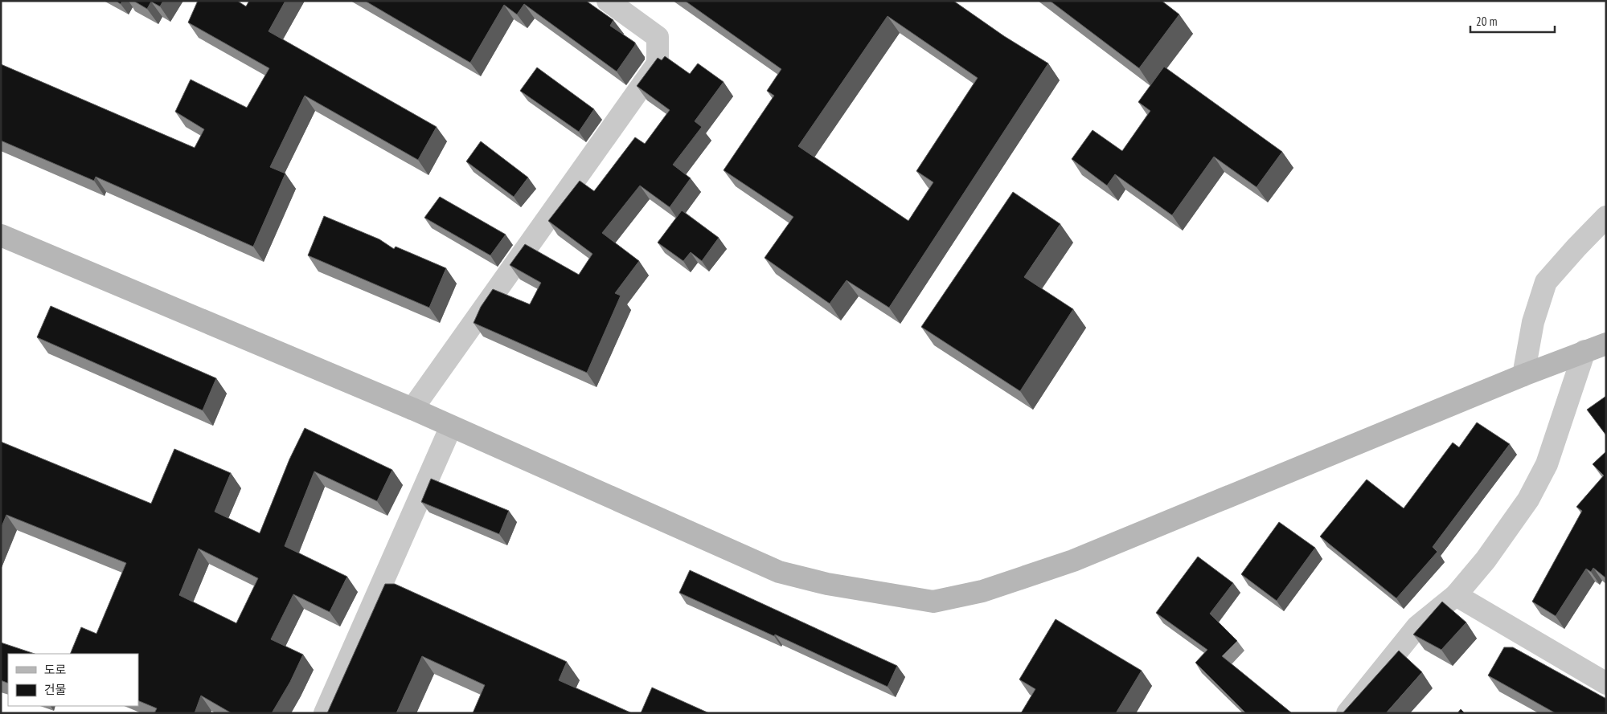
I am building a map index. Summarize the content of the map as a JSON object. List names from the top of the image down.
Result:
{
  "legend": ["도로", "건물"],
  "scale_bar": "20 m"
}
